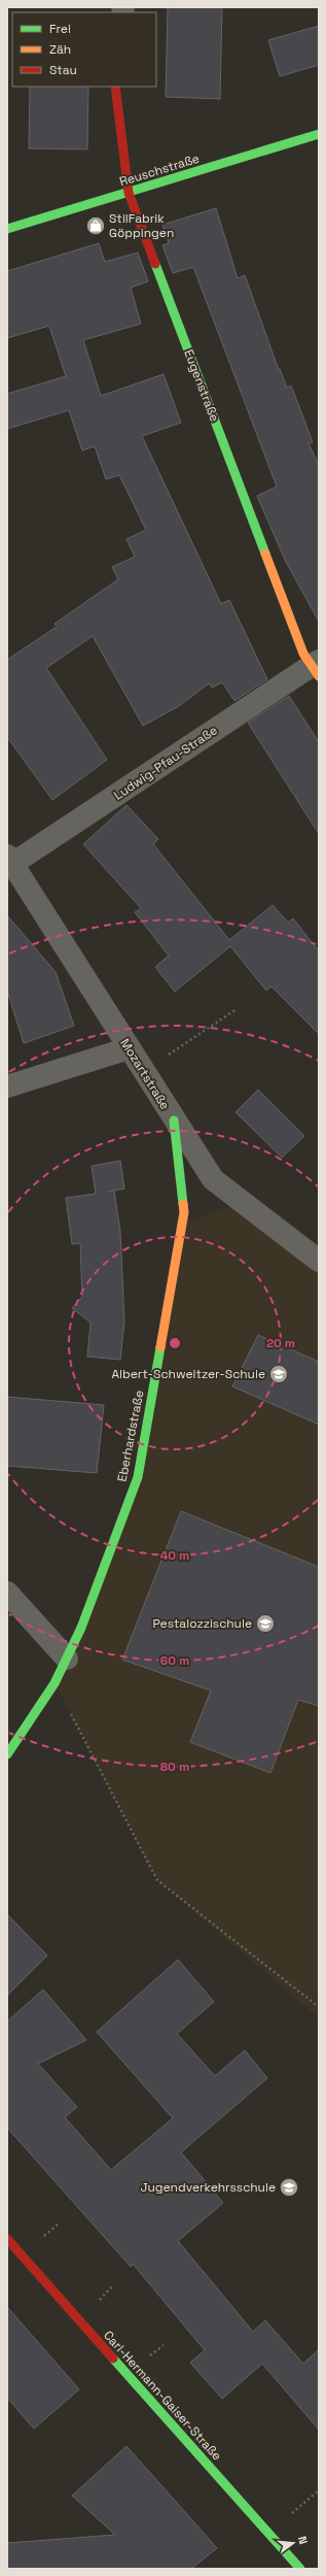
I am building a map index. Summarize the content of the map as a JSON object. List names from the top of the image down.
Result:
{
  "streets": {
    "street": [
      "Reuschstraße",
      "Eugenstraße",
      "Ludwig-Pfau-Straße",
      "Mozartstraße",
      "Eberhardstraße",
      "Carl-Hermann-Gaiser-Straße"
    ]
  },
  "crossings": [
    ["Reuschstraße", "Eugenstraße"],
    ["Eugenstraße", "Ludwig-Pfau-Straße"],
    ["Ludwig-Pfau-Straße", "Mozartstraße"],
    ["Mozartstraße", "Eberhardstraße"]
  ],
  "places": {
    "shop": ["StilFabrik Göppingen"],
    "school or university": ["Albert-Schweitzer-Schule", "Pestalozzischule", "Jugendverkehrsschule"]
  },
  "legend": ["Frei", "Zäh", "Stau"],
  "north": "right",
  "rings": [
    "20 m",
    "40 m",
    "60 m",
    "80 m"
  ]
}
